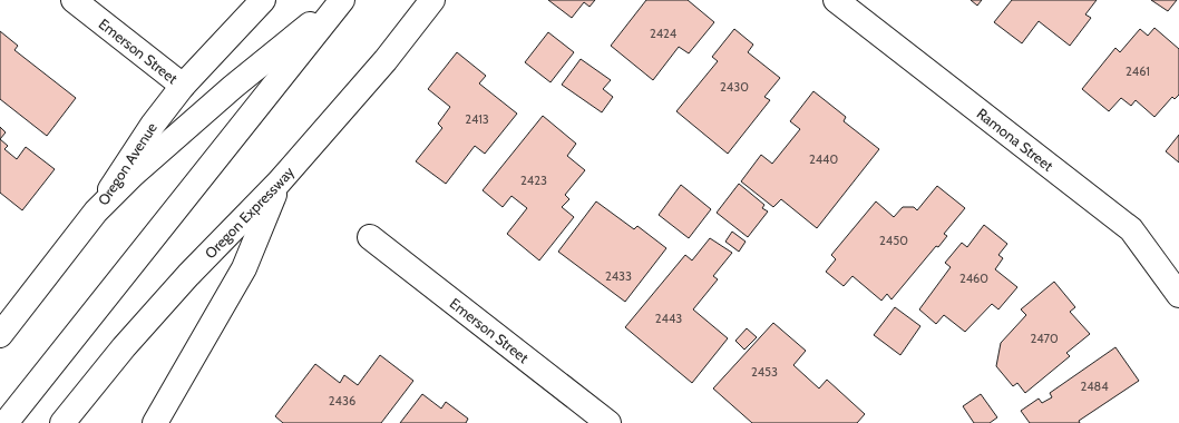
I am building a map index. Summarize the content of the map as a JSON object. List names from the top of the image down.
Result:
{
  "streets": {
    "main road": [
      "Emerson Street",
      "Ramona Street",
      "Oregon Avenue",
      "Oregon Expressway"
    ]
  },
  "crossings": [
    ["Emerson Street", "Oregon Avenue"]
  ],
  "house_numbers": [
    "2424",
    "2461",
    "2430",
    "2413",
    "2440",
    "2423",
    "2450",
    "2433",
    "2460",
    "2443",
    "2470",
    "2453",
    "2484",
    "2436"
  ]
}
